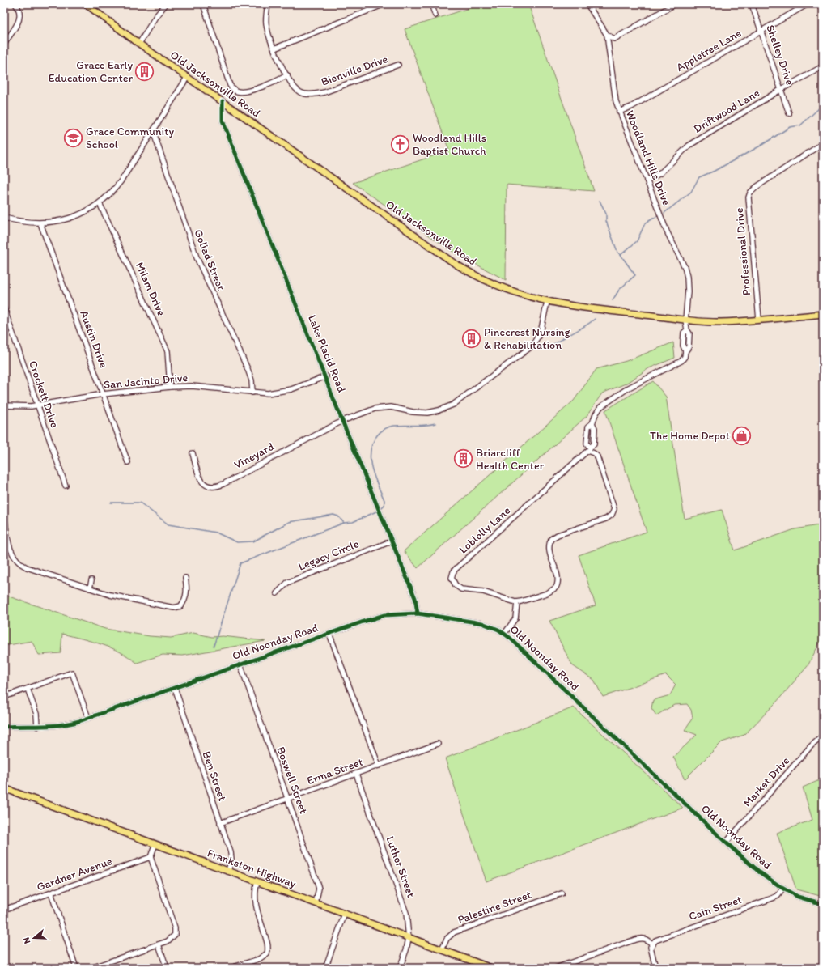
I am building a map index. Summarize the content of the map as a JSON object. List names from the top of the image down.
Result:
{
  "streets": {
    "main road": ["Old Jacksonville Road", "Frankston Highway"],
    "street": [
      "Appletree Lane",
      "Shelley Drive",
      "Bienville Drive",
      "Driftwood Lane",
      "Woodland Hills Drive",
      "Professional Drive",
      "Goliad Street",
      "Milam Drive",
      "Austin Drive",
      "Lake Placid Road",
      "San Jacinto Drive",
      "Crockett Drive",
      "Vineyard",
      "Loblolly Lane",
      "Legacy Circle",
      "Old Noonday Road",
      "Erma Street",
      "Ben Street",
      "Boswell Street",
      "Market Drive",
      "Luther Street",
      "Gardner Avenue",
      "Palestine Street",
      "Cain Street"
    ]
  },
  "crossings": [
    ["Appletree Lane", "Shelley Drive"],
    ["Appletree Lane", "Woodland Hills Drive"],
    ["Shelley Drive", "Driftwood Lane"],
    ["Old Jacksonville Road", "Woodland Hills Drive"],
    ["Old Jacksonville Road", "Professional Drive"],
    ["Old Jacksonville Road", "Lake Placid Road"],
    ["Driftwood Lane", "Woodland Hills Drive"],
    ["Goliad Street", "San Jacinto Drive"],
    ["Milam Drive", "San Jacinto Drive"],
    ["Austin Drive", "San Jacinto Drive"],
    ["Lake Placid Road", "San Jacinto Drive"],
    ["Lake Placid Road", "Vineyard"],
    ["Lake Placid Road", "Legacy Circle"],
    ["Lake Placid Road", "Old Noonday Road"],
    ["San Jacinto Drive", "Crockett Drive"],
    ["Old Noonday Road", "Ben Street"],
    ["Old Noonday Road", "Boswell Street"],
    ["Old Noonday Road", "Market Drive"],
    ["Old Noonday Road", "Cain Street"],
    ["Erma Street", "Ben Street"],
    ["Erma Street", "Boswell Street"],
    ["Erma Street", "Luther Street"],
    ["Ben Street", "Frankston Highway"],
    ["Boswell Street", "Frankston Highway"],
    ["Luther Street", "Frankston Highway"],
    ["Frankston Highway", "Palestine Street"]
  ],
  "places": {
    "building": ["Grace Early Education Center", "Pinecrest Nursing & Rehabilitation", "Briarcliff Health Center"],
    "school or university": ["Grace Community School"],
    "church": ["Woodland Hills Baptist Church"],
    "shop": ["The Home Depot"]
  },
  "north": "left"
}
